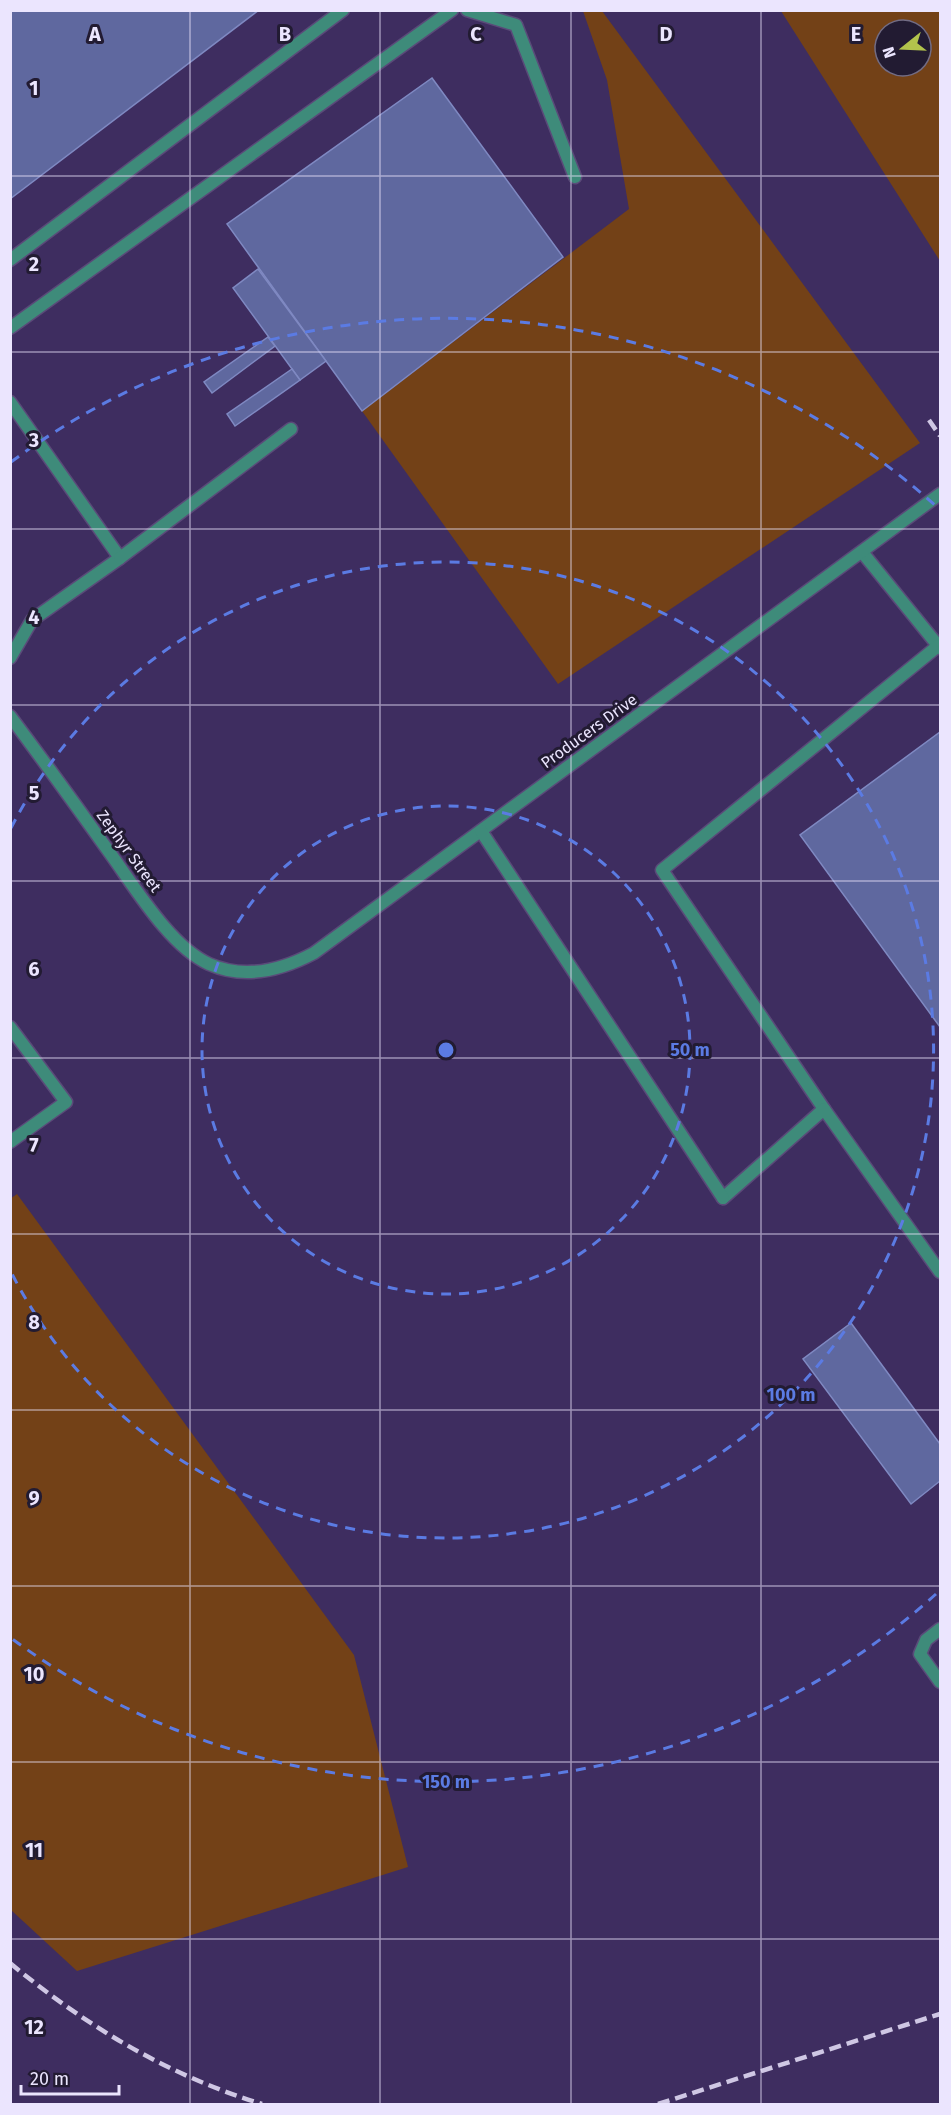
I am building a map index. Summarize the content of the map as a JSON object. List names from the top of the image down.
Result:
{
  "streets": {
    "street": ["Producers Drive", "Zephyr Street"]
  },
  "crossings": [
    ["Producers Drive", "Zephyr Street"]
  ],
  "scale_bar": "20 m",
  "north": "left",
  "grid": {
    "columns": [
      "A",
      "B",
      "C",
      "D",
      "E"
    ],
    "rows": [
      "1",
      "2",
      "3",
      "4",
      "5",
      "6",
      "7",
      "8",
      "9",
      "10",
      "11",
      "12"
    ]
  },
  "rings": ["50 m", "100 m", "150 m"]
}
